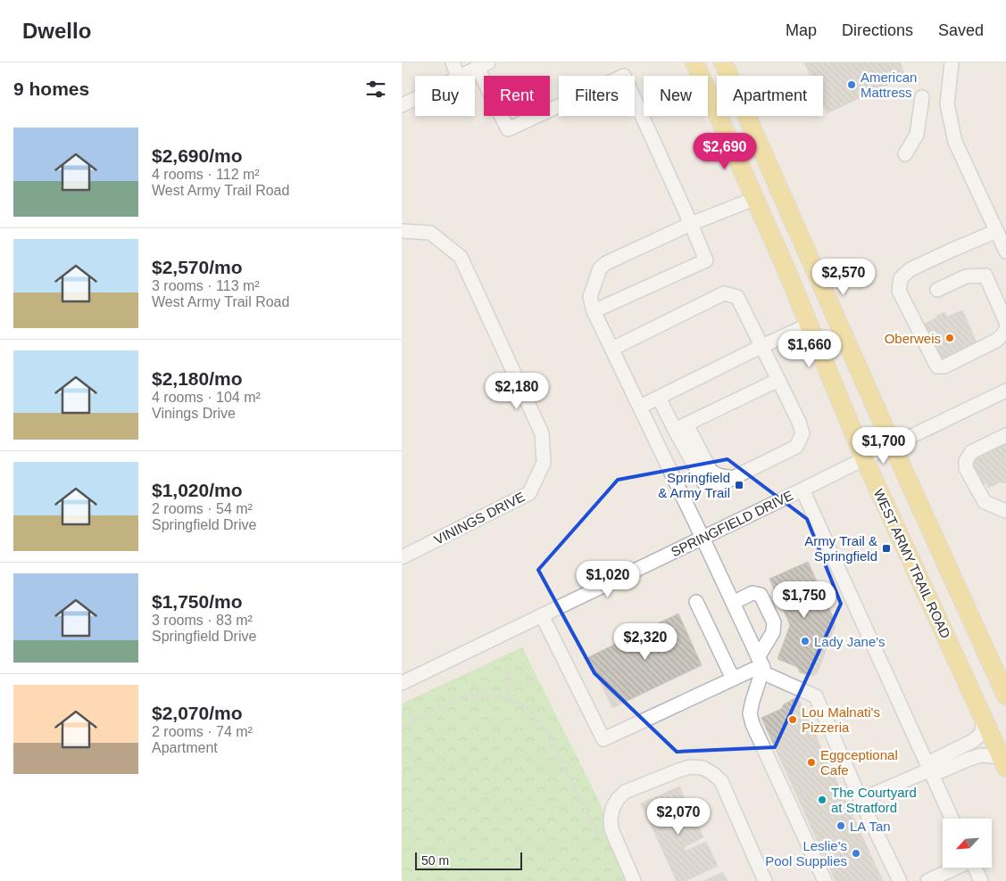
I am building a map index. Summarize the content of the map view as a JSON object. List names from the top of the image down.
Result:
{
  "streets": {
    "main road": ["WEST ARMY TRAIL ROAD"],
    "street": ["VININGS DRIVE", "SPRINGFIELD DRIVE"]
  },
  "crossings": [
    ["SPRINGFIELD DRIVE", "WEST ARMY TRAIL ROAD"]
  ],
  "places": {
    "other": [
      "American Mattress",
      "Oberweis",
      "Lady Jane's",
      "Lou Malnati's Pizzeria",
      "Eggceptional Cafe",
      "The Courtyard at Stratford",
      "LA Tan",
      "Leslie's Pool Supplies"
    ],
    "transit": ["Springfield & Army Trail", "Army Trail & Springfield"]
  },
  "scale_bar": "50 m",
  "north": "bottom left",
  "page": {
    "header": "Dwello",
    "nav": ["Map", "Directions", "Saved"],
    "heading": "9 homes",
    "chip": [
      "Buy",
      "Rent",
      "Filters",
      "New",
      "Apartment"
    ],
    "list": [
      {
        "name": "$2,690/mo",
        "note": "4 rooms · 112 m² · West Army Trail Road"
      },
      {
        "name": "$2,570/mo",
        "note": "3 rooms · 113 m² · West Army Trail Road"
      },
      {
        "name": "$2,180/mo",
        "note": "4 rooms · 104 m² · Vinings Drive"
      },
      {
        "name": "$1,020/mo",
        "note": "2 rooms · 54 m² · Springfield Drive"
      },
      {
        "name": "$1,750/mo",
        "note": "3 rooms · 83 m² · Springfield Drive"
      },
      {
        "name": "$2,070/mo",
        "note": "2 rooms · 74 m² · Apartment"
      }
    ],
    "price": [
      "$2,690",
      "$2,570",
      "$1,660",
      "$2,180",
      "$1,700",
      "$1,020",
      "$1,750",
      "$2,320",
      "$2,070"
    ],
    "scale": "50 m"
  }
}
